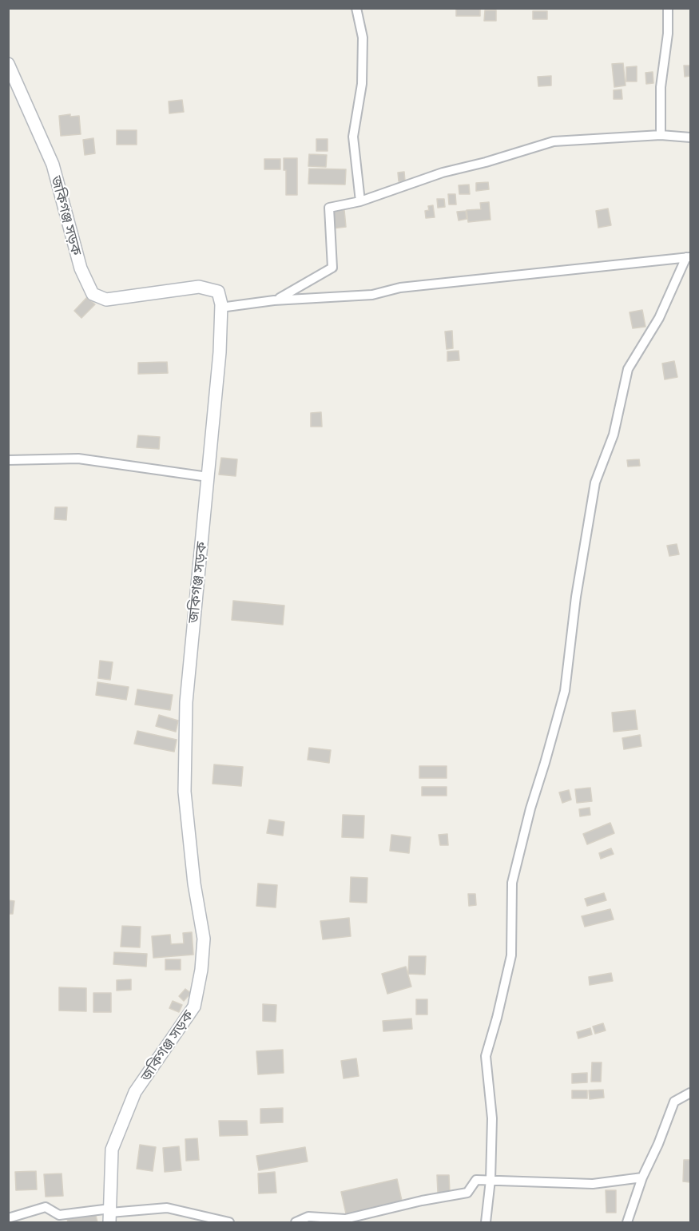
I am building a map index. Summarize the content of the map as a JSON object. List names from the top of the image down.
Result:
{
  "streets": {
    "main road": ["জকিগঞ্জ সড়ক"]
  }
}
